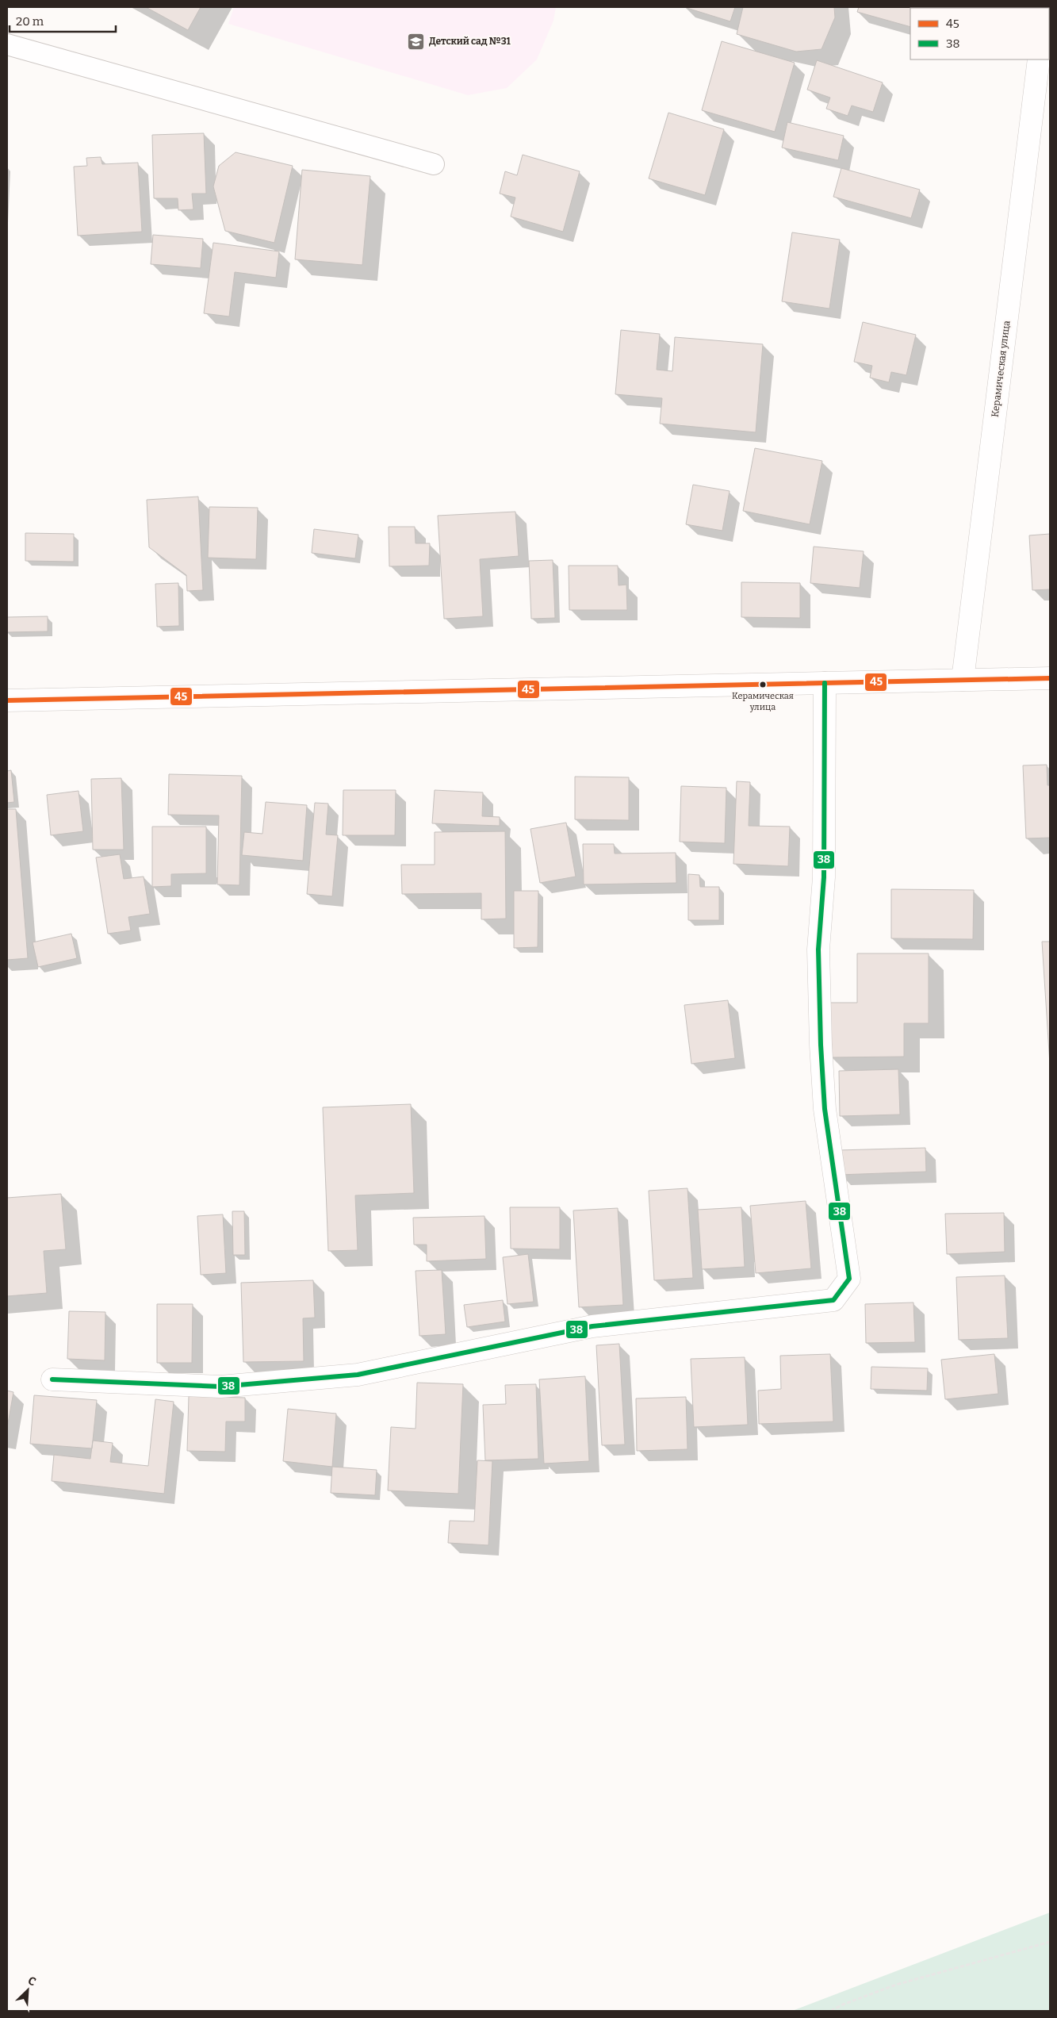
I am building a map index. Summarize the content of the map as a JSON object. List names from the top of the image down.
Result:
{
  "streets": {
    "street": ["Керамическая улица"]
  },
  "places": {
    "school or university": ["Детский сад №31"],
    "other": ["Керамическая улица"]
  },
  "lines": ["transit line 45", "transit line 38"],
  "legend": ["45", "38"],
  "scale_bar": "20 m",
  "north": "top right"
}
